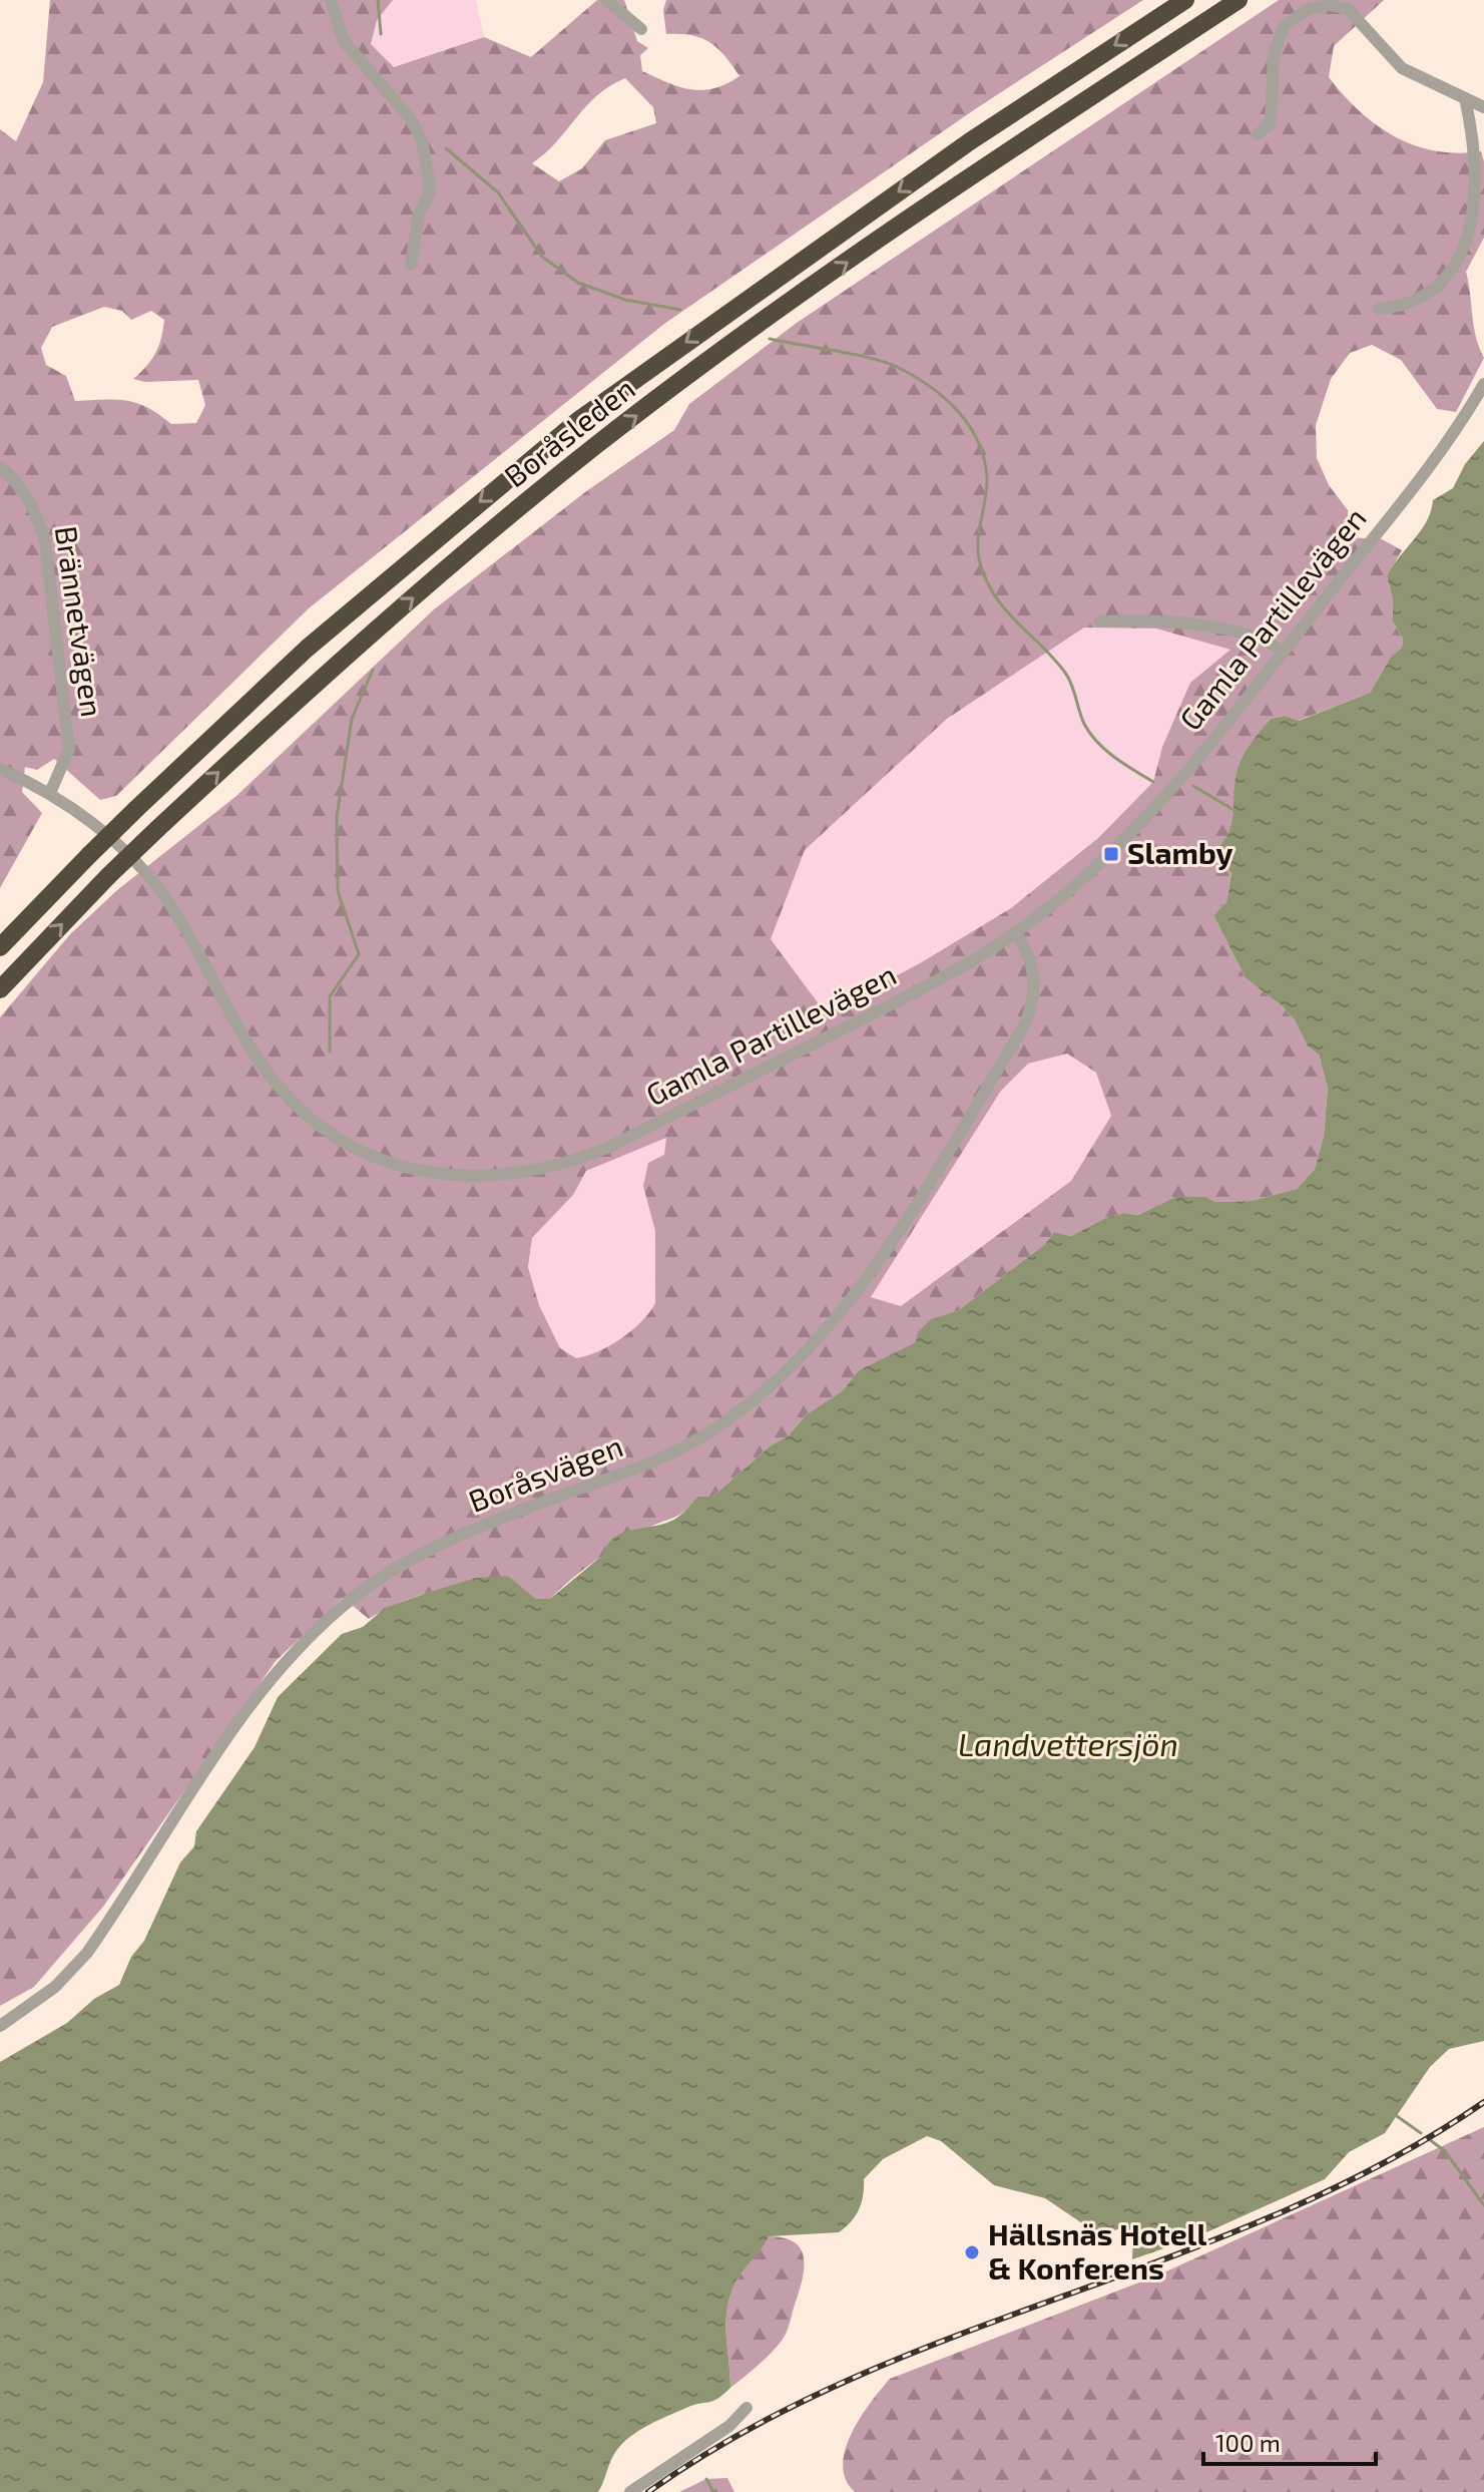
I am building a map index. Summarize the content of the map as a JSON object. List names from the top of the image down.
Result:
{
  "streets": {
    "highway": ["Boråsleden"],
    "street": ["Gamla Partillevägen", "Brännetvägen", "Boråsvägen"]
  },
  "crossings": [
    ["Gamla Partillevägen", "Brännetvägen"],
    ["Gamla Partillevägen", "Boråsvägen"]
  ],
  "water": ["Landvettersjön"],
  "places": {
    "transit": ["Slamby"],
    "other": ["Hällsnäs Hotell & Konferens"]
  },
  "scale_bar": "100 m"
}
